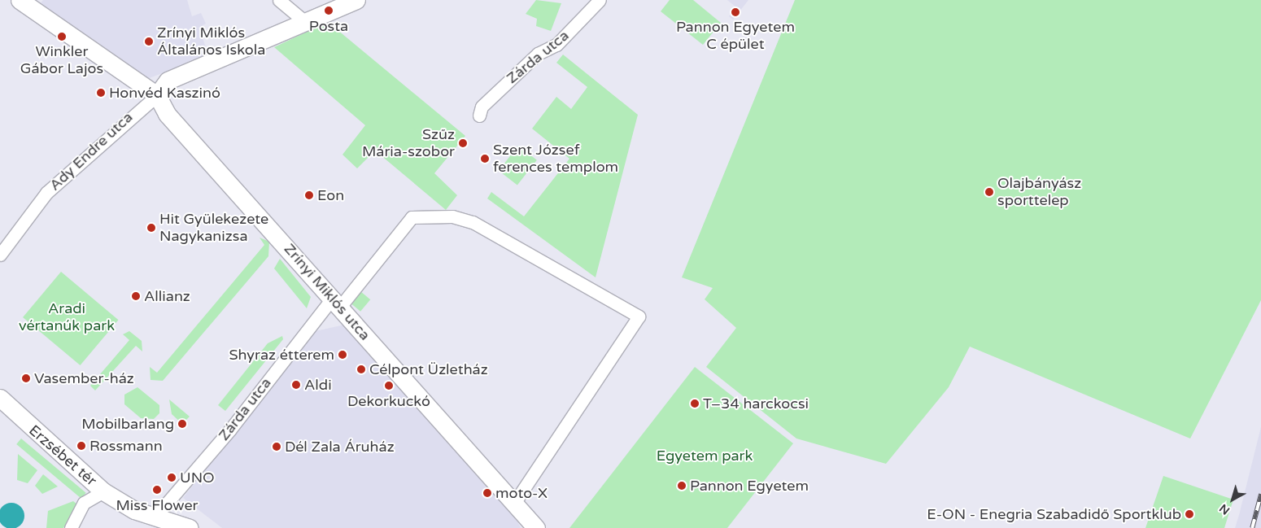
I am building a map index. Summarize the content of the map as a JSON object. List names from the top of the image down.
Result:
{
  "streets": {
    "main road": ["Ady Endre utca", "Zrínyi Miklós utca", "Erzsébet tér"],
    "street": ["Zárda utca"]
  },
  "crossings": [
    ["Zárda utca", "Zrínyi Miklós utca"],
    ["Ady Endre utca", "Zrínyi Miklós utca"]
  ],
  "parks": ["Aradi vértanúk park", "Egyetem park"],
  "places": [
    "Posta",
    "Pannon Egyetem C épület",
    "Winkler Gábor Lajos",
    "Zrínyi Miklós Általános Iskola",
    "Honvéd Kaszinó",
    "Szűz Mária-szobor",
    "Szent József ferences templom",
    "Olajbányász sporttelep",
    "Eon",
    "Hit Gyülekezete Nagykanizsa",
    "Allianz",
    "Shyraz étterem",
    "Célpont Üzletház",
    "Vasember-ház",
    "Aldi",
    "Dekorkuckó",
    "T–34 harckocsi",
    "Mobilbarlang",
    "Rossmann",
    "Dél Zala Áruház",
    "UNO",
    "Pannon Egyetem",
    "Miss Flower",
    "moto-X",
    "E-ON - Enegria Szabadidő Sportklub"
  ],
  "north": "bottom left"
}
